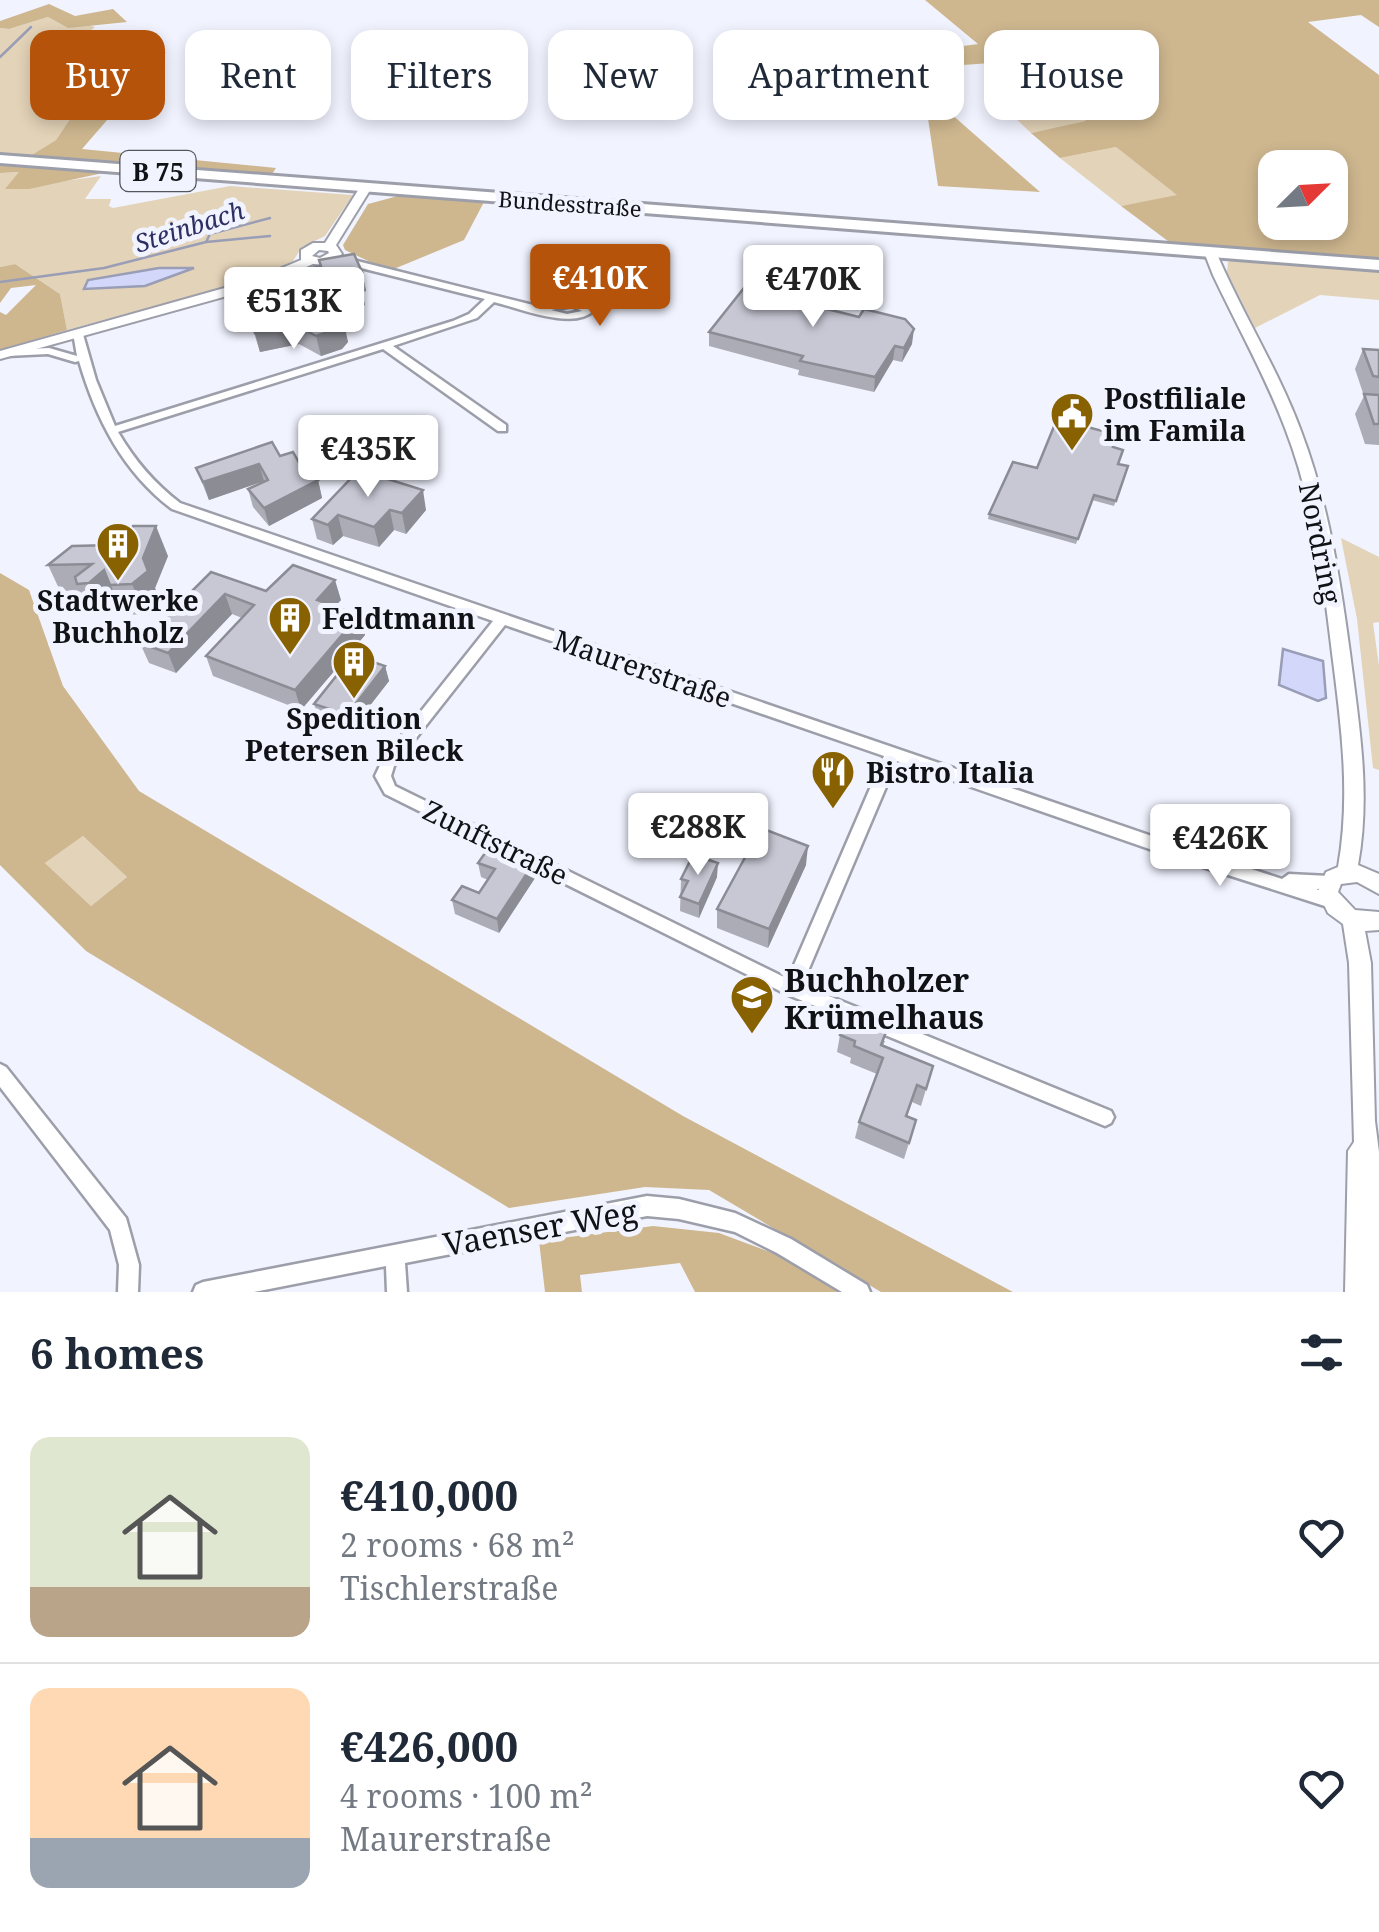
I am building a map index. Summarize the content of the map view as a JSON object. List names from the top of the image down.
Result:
{
  "streets": {
    "main road": ["B 75", "Bundesstraße"],
    "street": [
      "Nordring",
      "Maurerstraße",
      "Zunftstraße",
      "Vaenser Weg"
    ]
  },
  "crossings": [
    ["Nordring", "Maurerstraße"],
    ["Maurerstraße", "Zunftstraße"]
  ],
  "water": ["Steinbach"],
  "places": {
    "public building": ["Postfiliale im Famila"],
    "building": ["Stadtwerke Buchholz", "Feldtmann", "Spedition Petersen Bileck"],
    "restaurant": ["Bistro Italia"],
    "school or university": ["Buchholzer Krümelhaus"]
  },
  "north": "top right",
  "page": {
    "chip": [
      "Buy",
      "Rent",
      "Filters",
      "New",
      "Apartment",
      "House"
    ],
    "price": [
      "€410K",
      "€470K",
      "€513K",
      "€435K",
      "€288K",
      "€426K"
    ],
    "heading": "6 homes",
    "list": [
      {
        "name": "€410,000",
        "note": "2 rooms · 68 m² · Tischlerstraße"
      },
      {
        "name": "€426,000",
        "note": "4 rooms · 100 m² · Maurerstraße"
      }
    ]
  }
}
